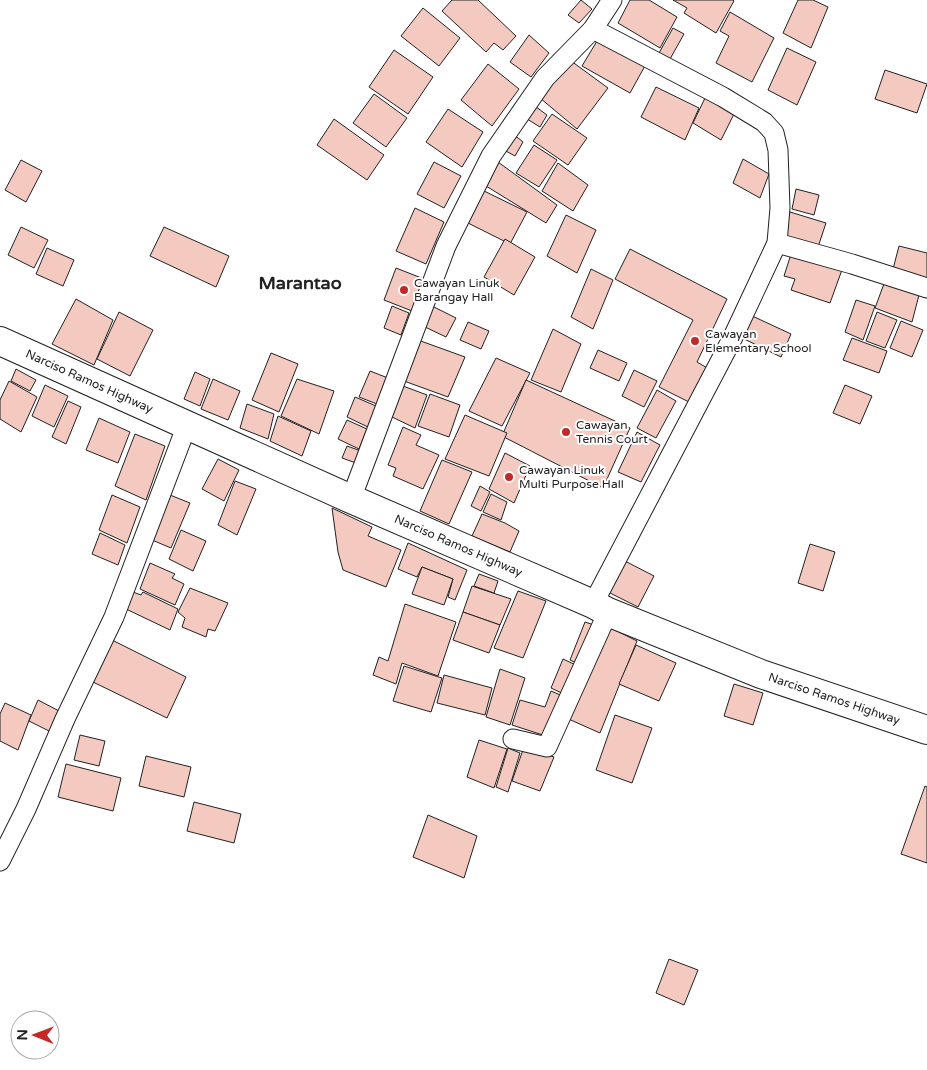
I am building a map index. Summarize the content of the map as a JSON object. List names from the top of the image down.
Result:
{
  "streets": {
    "highway": ["Narciso Ramos Highway"]
  },
  "districts": ["Marantao"],
  "places": [
    "Cawayan Linuk Barangay Hall",
    "Cawayan Elementary School",
    "Cawayan Tennis Court",
    "Cawayan Linuk Multi Purpose Hall"
  ],
  "north": "left"
}
